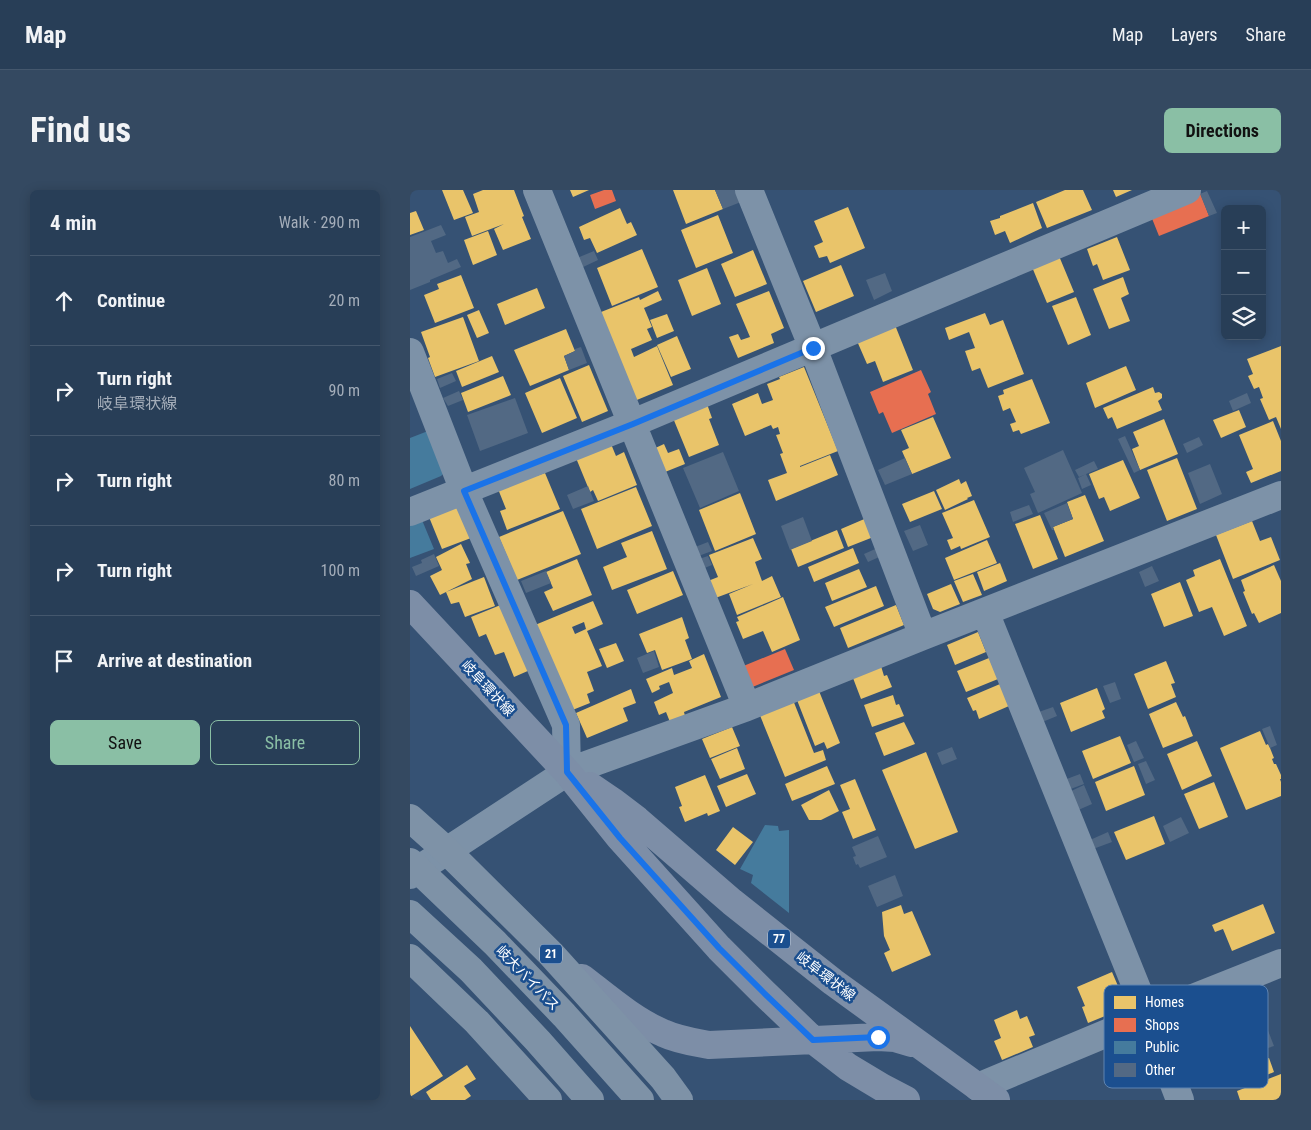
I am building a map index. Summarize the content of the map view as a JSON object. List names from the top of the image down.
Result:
{
  "streets": {
    "highway": ["21", "岐大バイパス"],
    "main road": ["岐阜環状線", "77"]
  },
  "legend": [
    "Homes",
    "Shops",
    "Public",
    "Other"
  ],
  "page": {
    "header": "Map",
    "nav": ["Map", "Layers", "Share"],
    "buttons": [
      "Directions",
      ["Save", "Share"]
    ],
    "title": "Find us",
    "heading": ["4 min", "Walk · 290 m"],
    "map_buttons": ["+", "−"],
    "list": [
      ["Continue", "20 m"],
      ["Turn right", "岐阜環状線", "90 m"],
      ["Turn right", "80 m"],
      ["Turn right", "100 m"],
      "Arrive at destination"
    ]
  }
}
